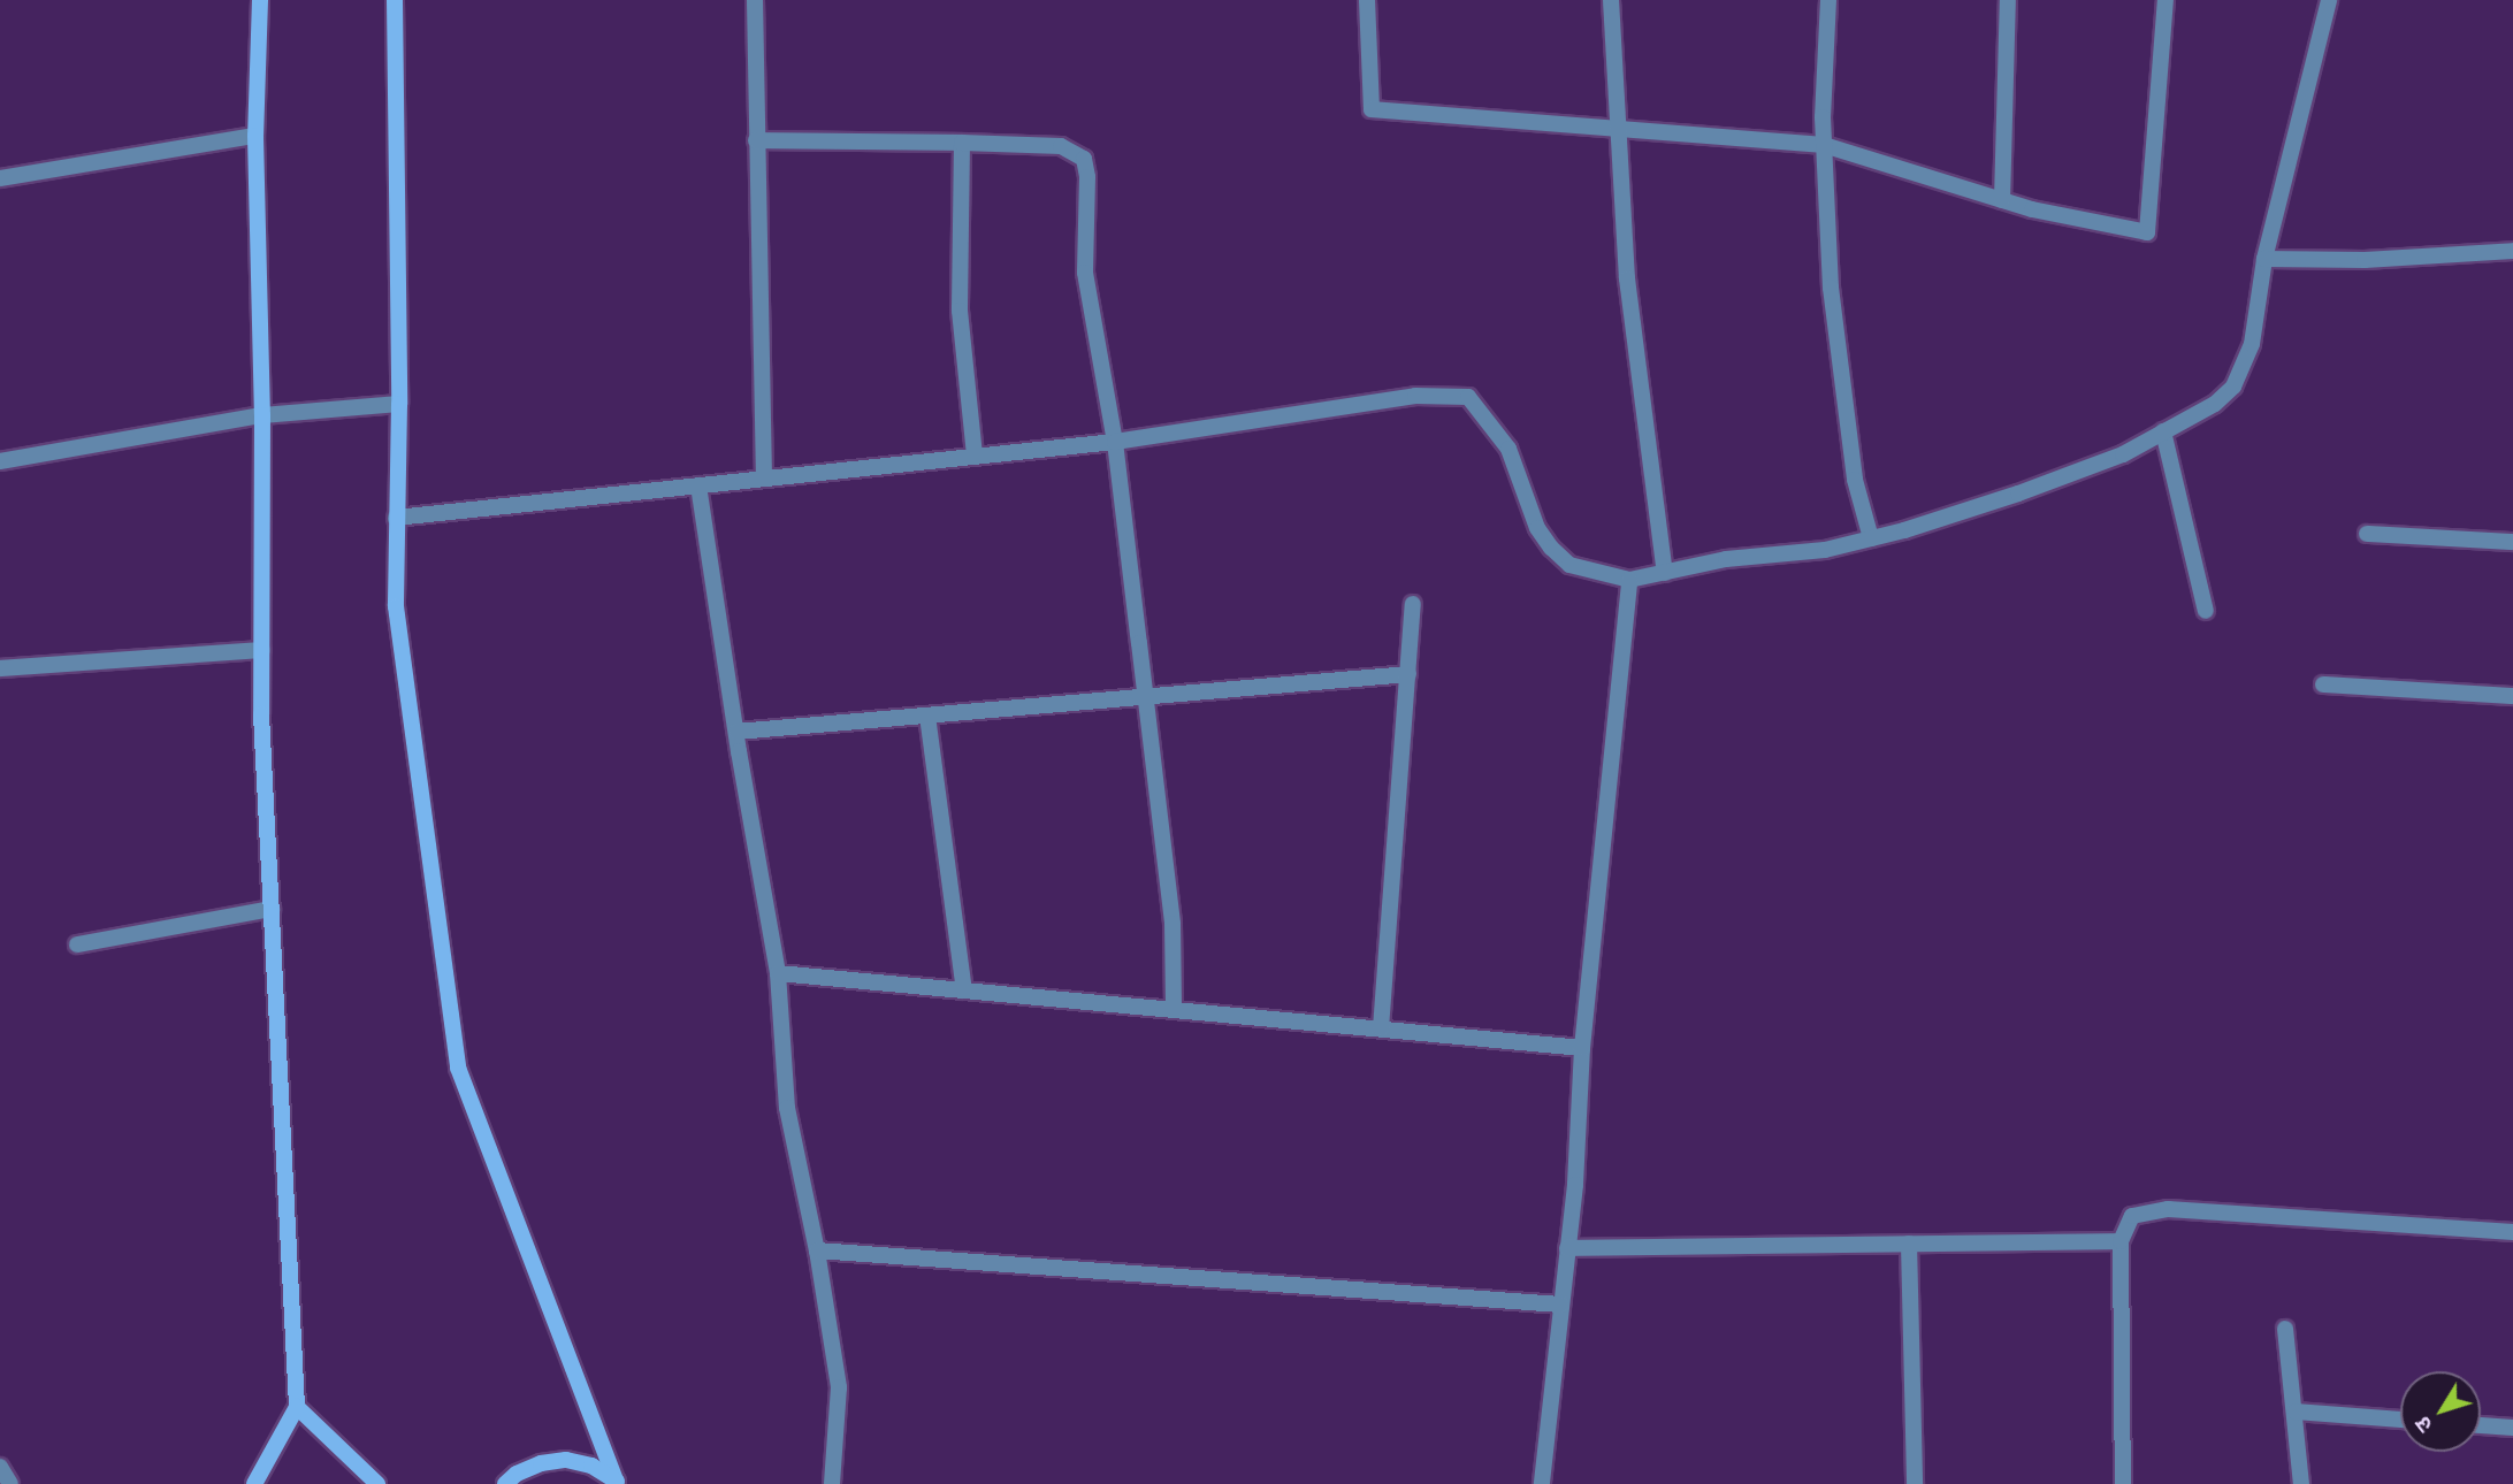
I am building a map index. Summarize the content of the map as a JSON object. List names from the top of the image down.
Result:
{
  "north": "bottom left"
}
